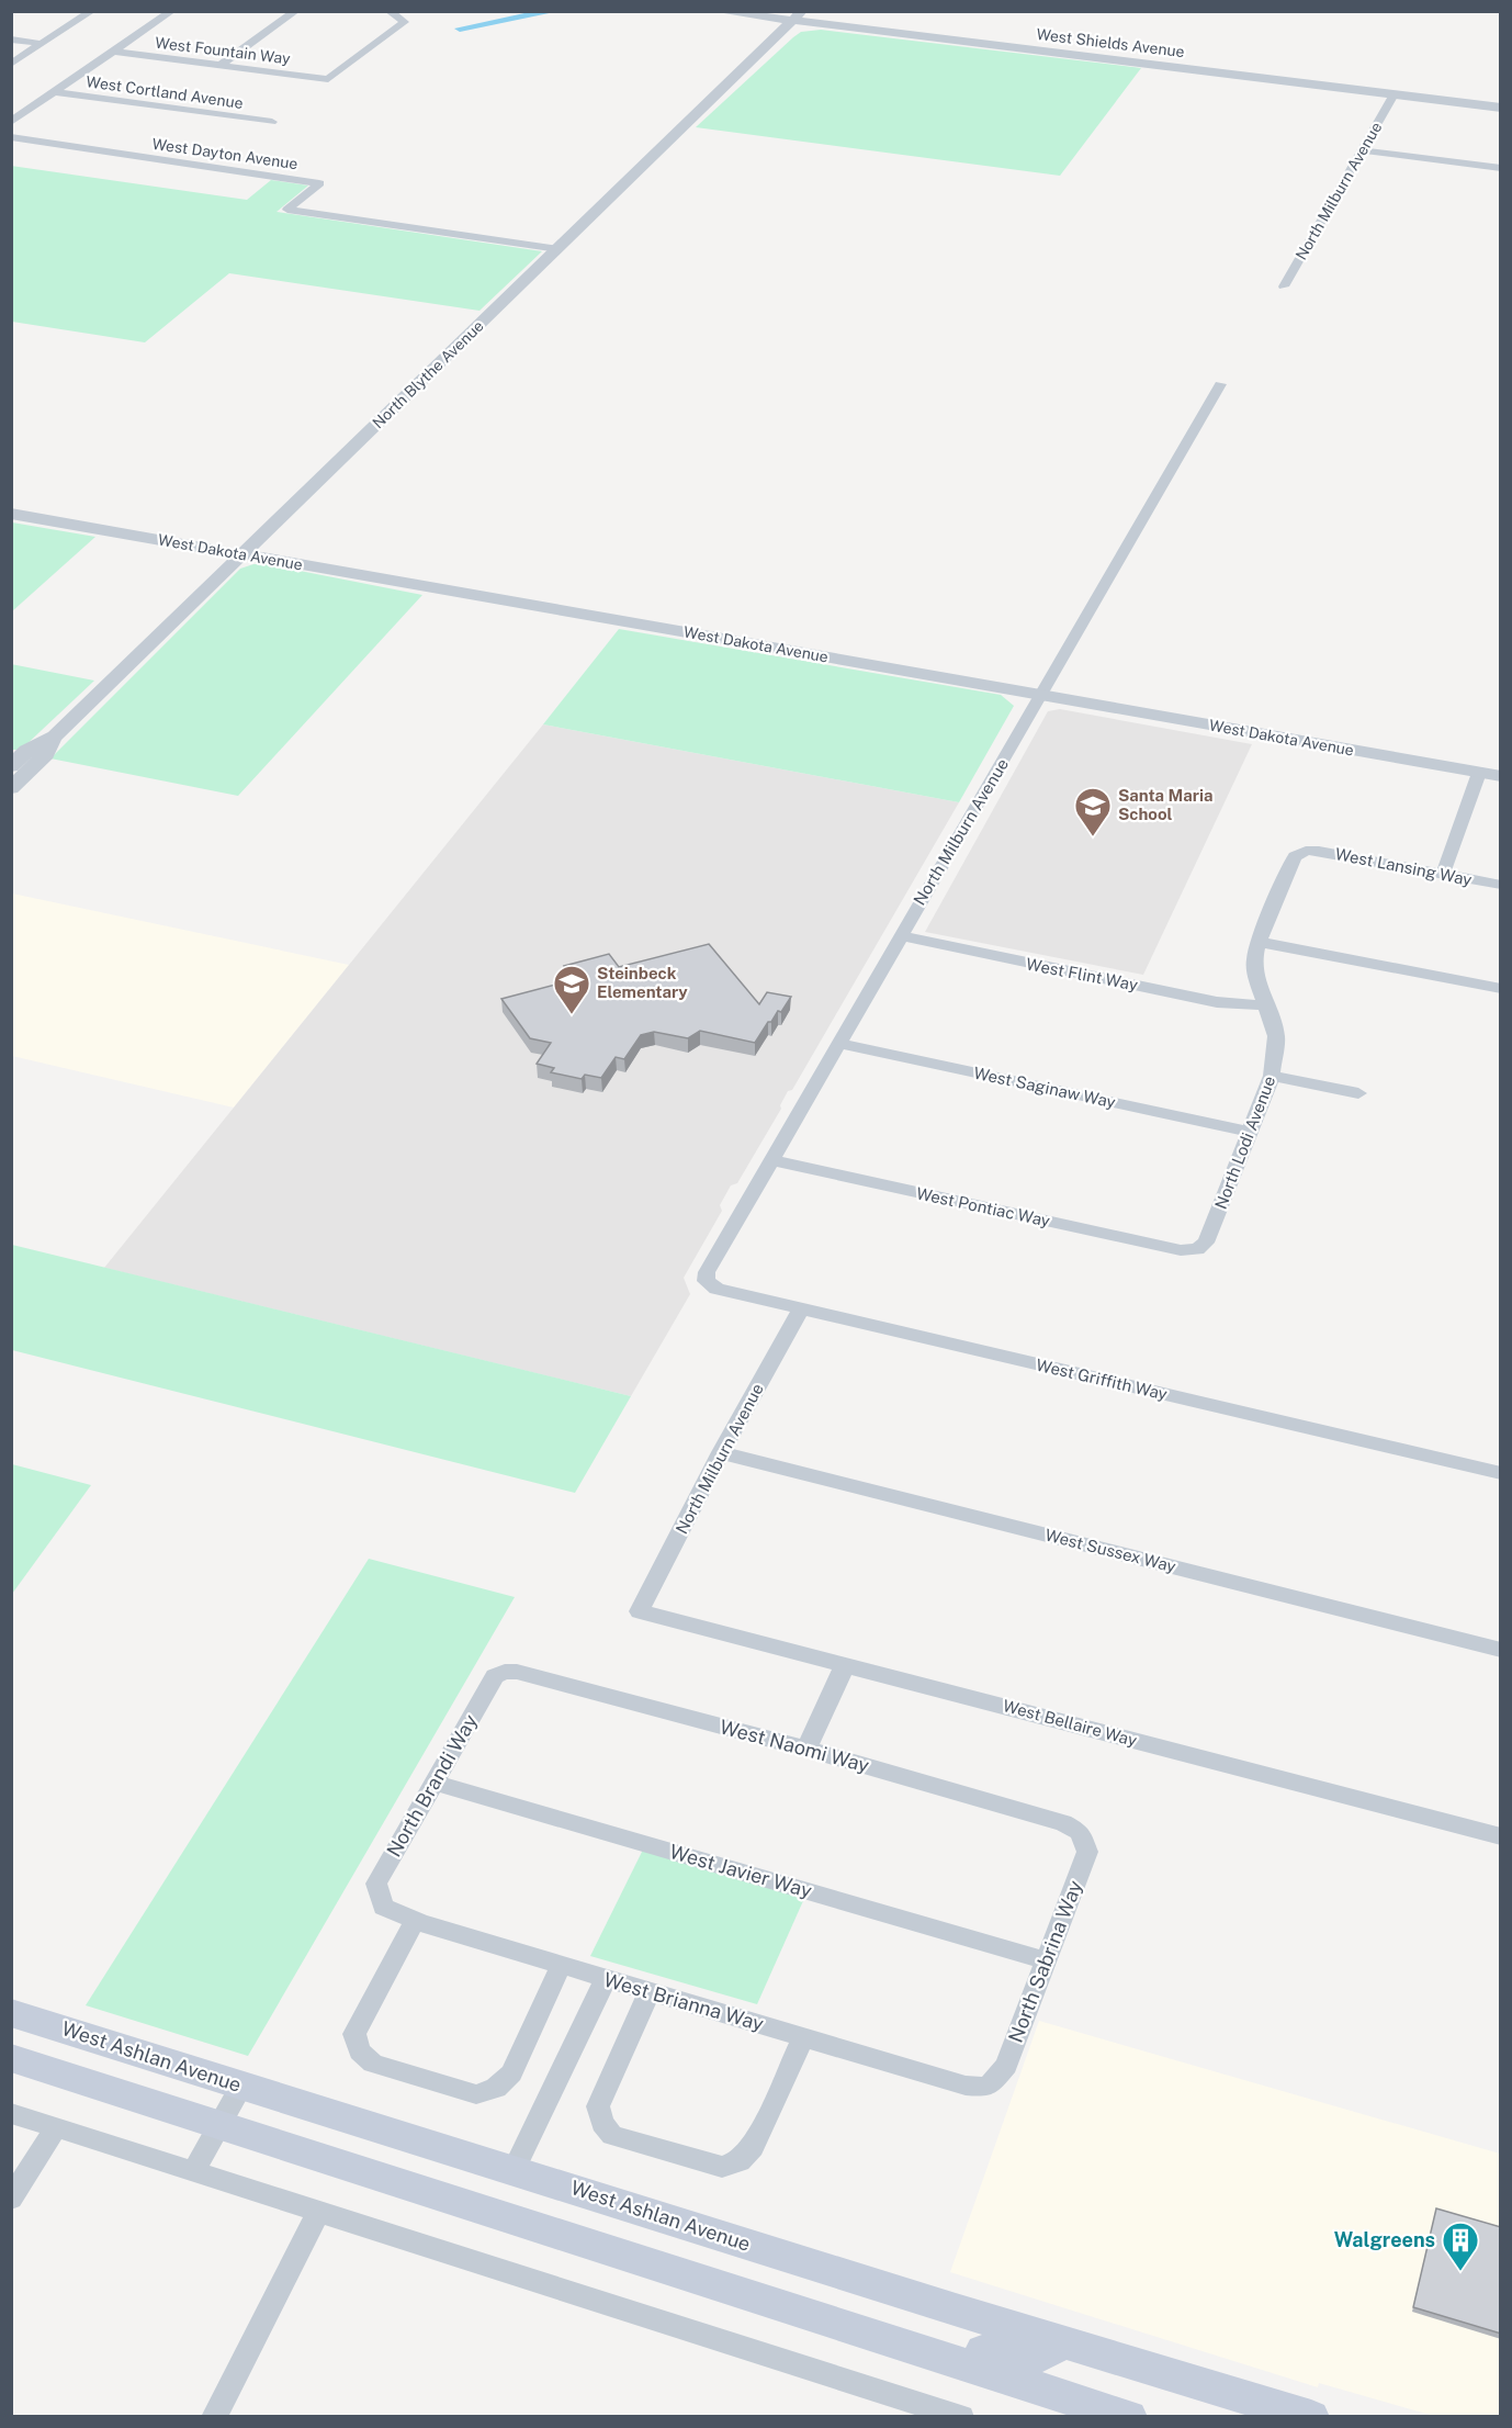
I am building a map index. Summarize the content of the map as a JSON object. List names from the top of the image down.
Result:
{
  "streets": {
    "main road": ["West Ashlan Avenue"],
    "street": [
      "West Shields Avenue",
      "West Fountain Way",
      "West Cortland Avenue",
      "West Dayton Avenue",
      "North Milburn Avenue",
      "North Blythe Avenue",
      "West Dakota Avenue",
      "West Lansing Way",
      "West Flint Way",
      "West Saginaw Way",
      "North Lodi Avenue",
      "West Pontiac Way",
      "West Griffith Way",
      "West Sussex Way",
      "West Bellaire Way",
      "West Naomi Way",
      "North Brandi Way",
      "West Javier Way",
      "North Sabrina Way",
      "West Brianna Way"
    ]
  },
  "crossings": [
    ["West Shields Avenue", "North Milburn Avenue"],
    ["West Shields Avenue", "North Blythe Avenue"],
    ["West Dayton Avenue", "North Blythe Avenue"],
    ["North Milburn Avenue", "West Dakota Avenue"],
    ["North Milburn Avenue", "West Flint Way"],
    ["North Milburn Avenue", "West Saginaw Way"],
    ["North Milburn Avenue", "West Pontiac Way"],
    ["North Milburn Avenue", "West Griffith Way"],
    ["North Milburn Avenue", "West Sussex Way"],
    ["North Milburn Avenue", "West Bellaire Way"],
    ["North Blythe Avenue", "West Dakota Avenue"],
    ["West Lansing Way", "North Lodi Avenue"],
    ["West Flint Way", "North Lodi Avenue"],
    ["West Saginaw Way", "North Lodi Avenue"],
    ["North Lodi Avenue", "West Pontiac Way"],
    ["West Naomi Way", "North Brandi Way"],
    ["West Naomi Way", "North Sabrina Way"],
    ["North Brandi Way", "West Javier Way"],
    ["North Brandi Way", "West Brianna Way"],
    ["West Javier Way", "North Sabrina Way"],
    ["North Sabrina Way", "West Brianna Way"]
  ],
  "places": {
    "school or university": ["Santa Maria School", "Steinbeck Elementary"],
    "building": ["Walgreens"]
  }
}
